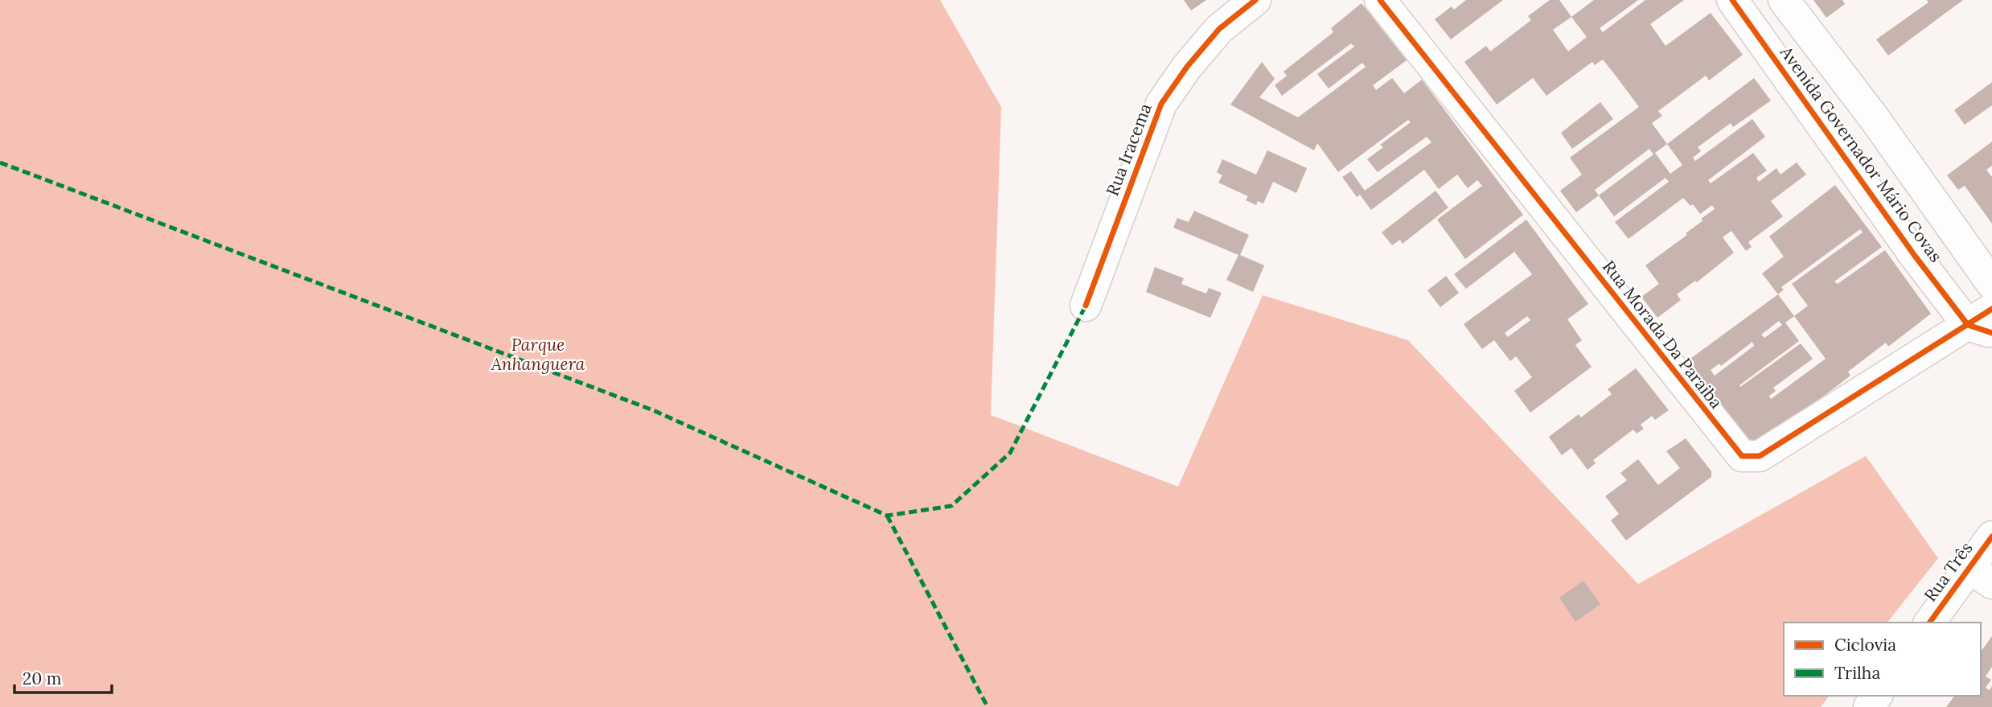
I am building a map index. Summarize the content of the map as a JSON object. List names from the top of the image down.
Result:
{
  "streets": {
    "street": [
      "Rua Iracema",
      "Avenida Governador Mário Covas",
      "Rua Morada Da Paraiba",
      "Rua Três"
    ]
  },
  "crossings": [
    ["Avenida Governador Mário Covas", "Rua Morada Da Paraiba"]
  ],
  "parks": ["Parque Anhanguera"],
  "legend": ["Ciclovia", "Trilha"],
  "scale_bar": "20 m"
}
